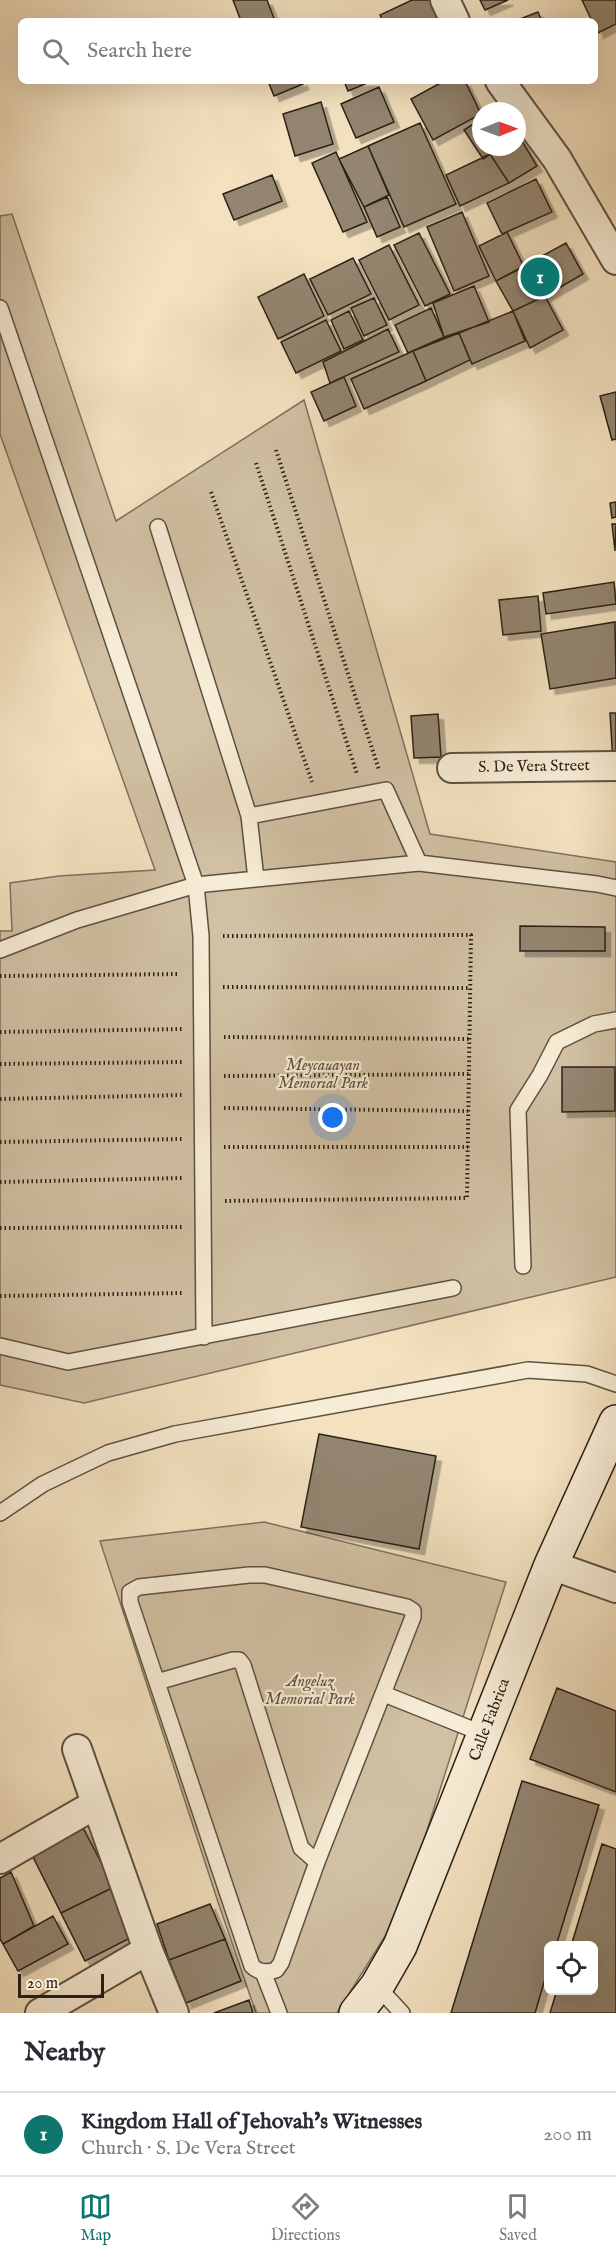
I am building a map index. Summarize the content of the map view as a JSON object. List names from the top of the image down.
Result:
{
  "streets": {
    "street": ["S. De Vera Street", "Calle Fabrica"]
  },
  "parks": ["Meycauayan Memorial Park", "Angeluz Memorial Park"],
  "scale_bar": "20 m",
  "north": "right",
  "page": {
    "search": "Search here",
    "pins": "1",
    "scale": "20 m",
    "heading": "Nearby",
    "list": [
      {
        "mark": "1",
        "name": "Kingdom Hall of Jehovah's Witnesses",
        "note": "Church · S. De Vera Street",
        "value": "200 m"
      }
    ],
    "nav": ["Map", "Directions", "Saved"]
  }
}
